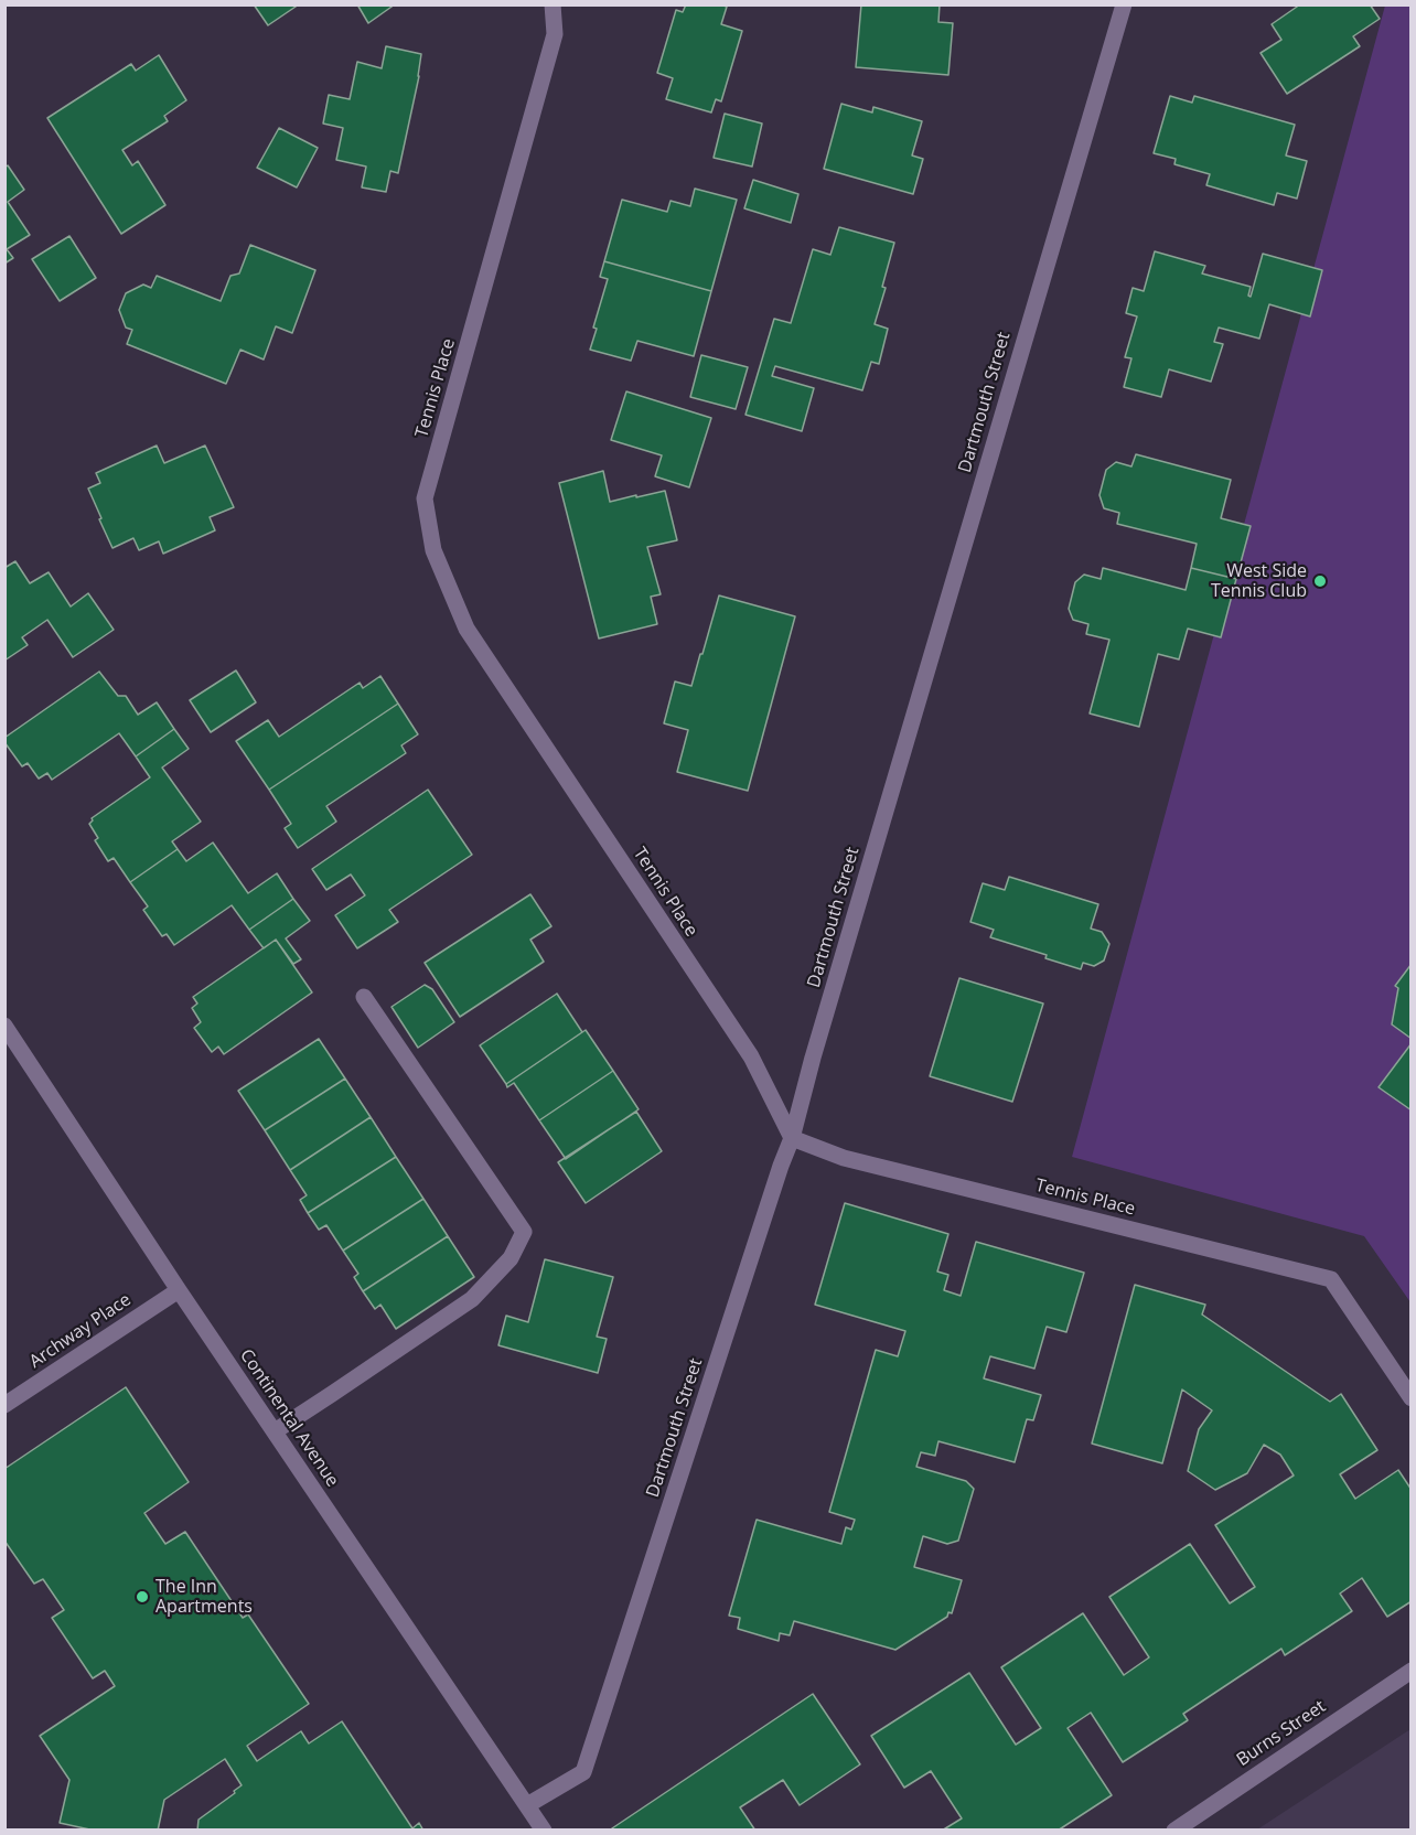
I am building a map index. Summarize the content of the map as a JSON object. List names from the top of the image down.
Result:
{
  "streets": {
    "street": [
      "Tennis Place",
      "Dartmouth Street",
      "Archway Place",
      "Continental Avenue",
      "Burns Street"
    ]
  },
  "crossings": [
    ["Tennis Place", "Dartmouth Street"],
    ["Dartmouth Street", "Continental Avenue"],
    ["Archway Place", "Continental Avenue"]
  ],
  "places": ["West Side Tennis Club", "The Inn Apartments"]
}
